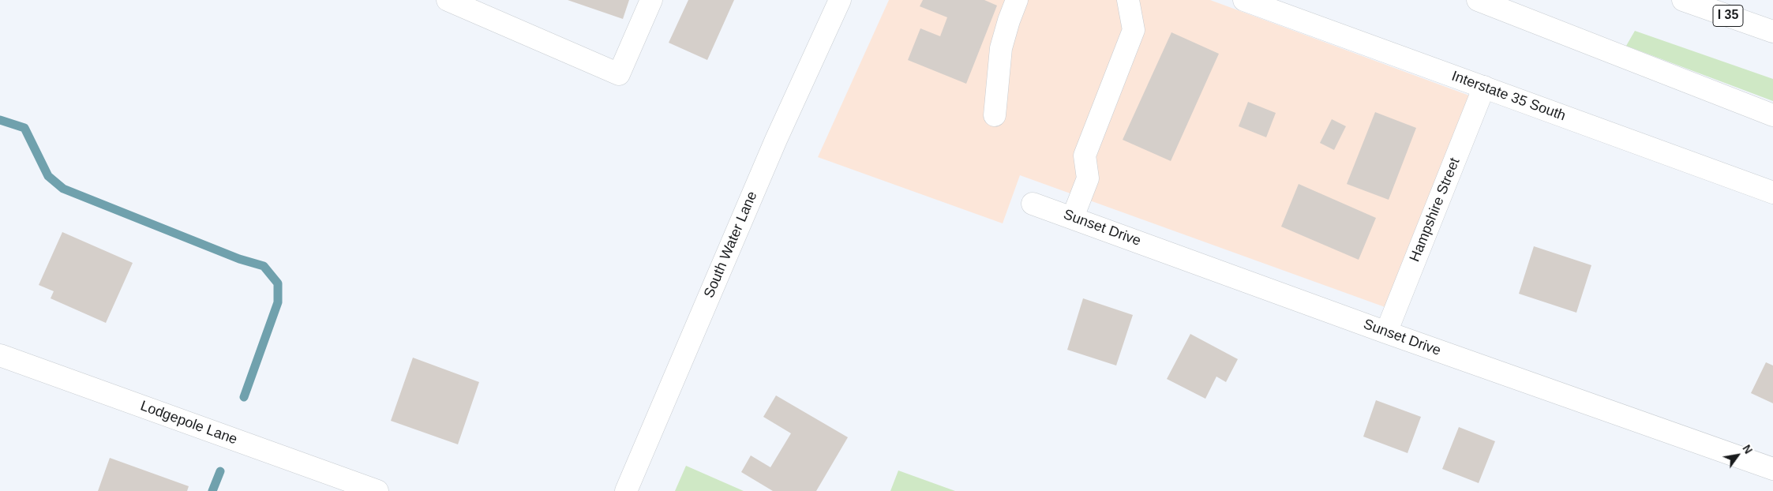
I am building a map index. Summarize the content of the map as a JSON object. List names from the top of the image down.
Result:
{
  "streets": {
    "main road": [
      "I 35",
      "Interstate 35 South",
      "Hampshire Street",
      "Sunset Drive",
      "South Water Lane",
      "Lodgepole Lane"
    ]
  },
  "crossings": [
    ["Interstate 35 South", "Hampshire Street"],
    ["Hampshire Street", "Sunset Drive"]
  ],
  "north": "top right"
}
